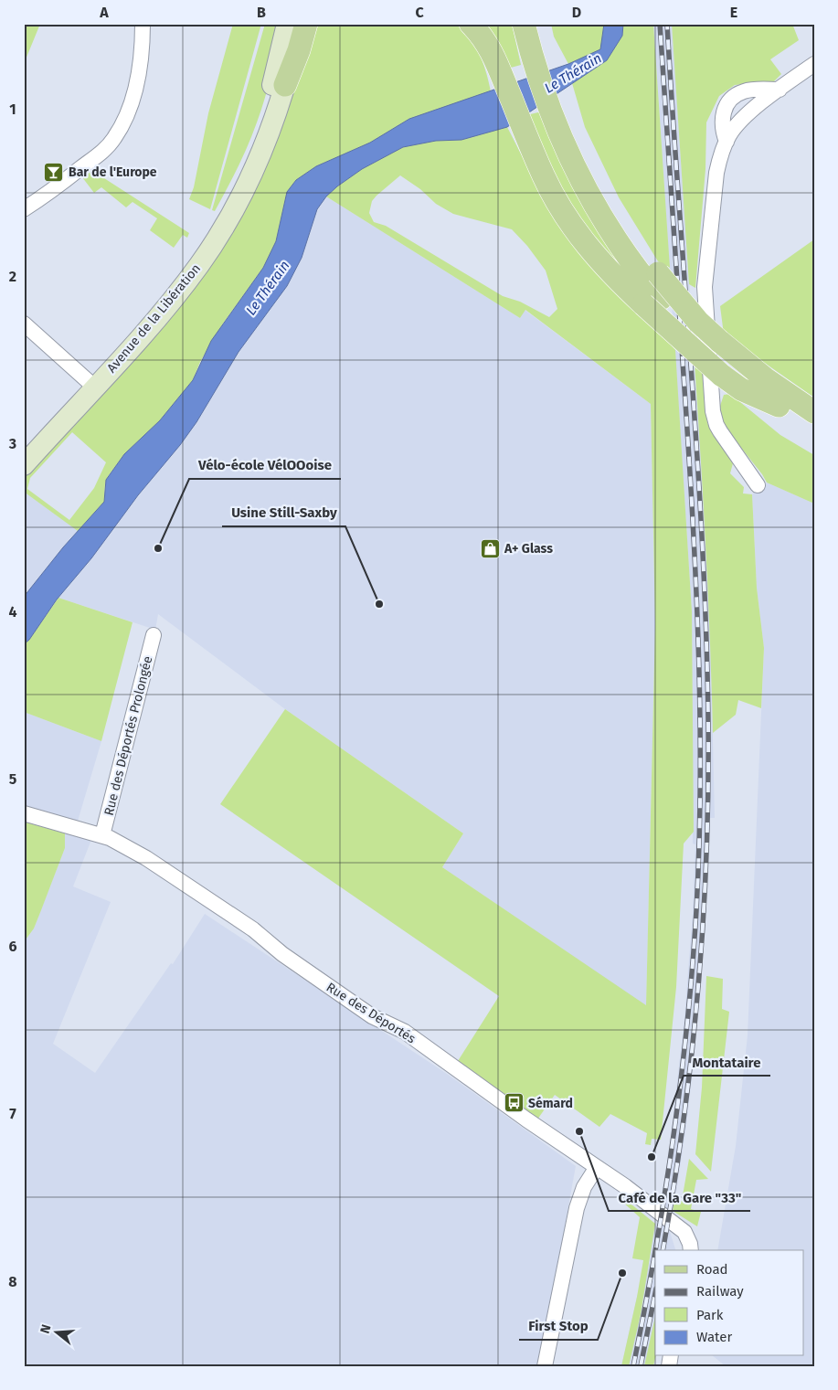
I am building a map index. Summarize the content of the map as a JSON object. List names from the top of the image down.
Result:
{
  "streets": {
    "main road": ["Avenue de la Libération"],
    "street": ["Rue des Déportés Prolongée", "Rue des Déportés"]
  },
  "crossings": [
    ["Rue des Déportés Prolongée", "Rue des Déportés"]
  ],
  "water": ["Le Thérain"],
  "places": {
    "bar": ["Bar de l'Europe"],
    "other": [
      "Vélo-école VélOOoise",
      "Usine Still-Saxby",
      "Café de la Gare \"33\"",
      "Montataire",
      "First Stop"
    ],
    "shop": ["A+ Glass"],
    "bus stop": ["Sémard"]
  },
  "legend": [
    "Road",
    "Railway",
    "Park",
    "Water"
  ],
  "north": "left",
  "grid": {
    "columns": [
      "A",
      "B",
      "C",
      "D",
      "E"
    ],
    "rows": [
      "1",
      "2",
      "3",
      "4",
      "5",
      "6",
      "7",
      "8"
    ]
  }
}
